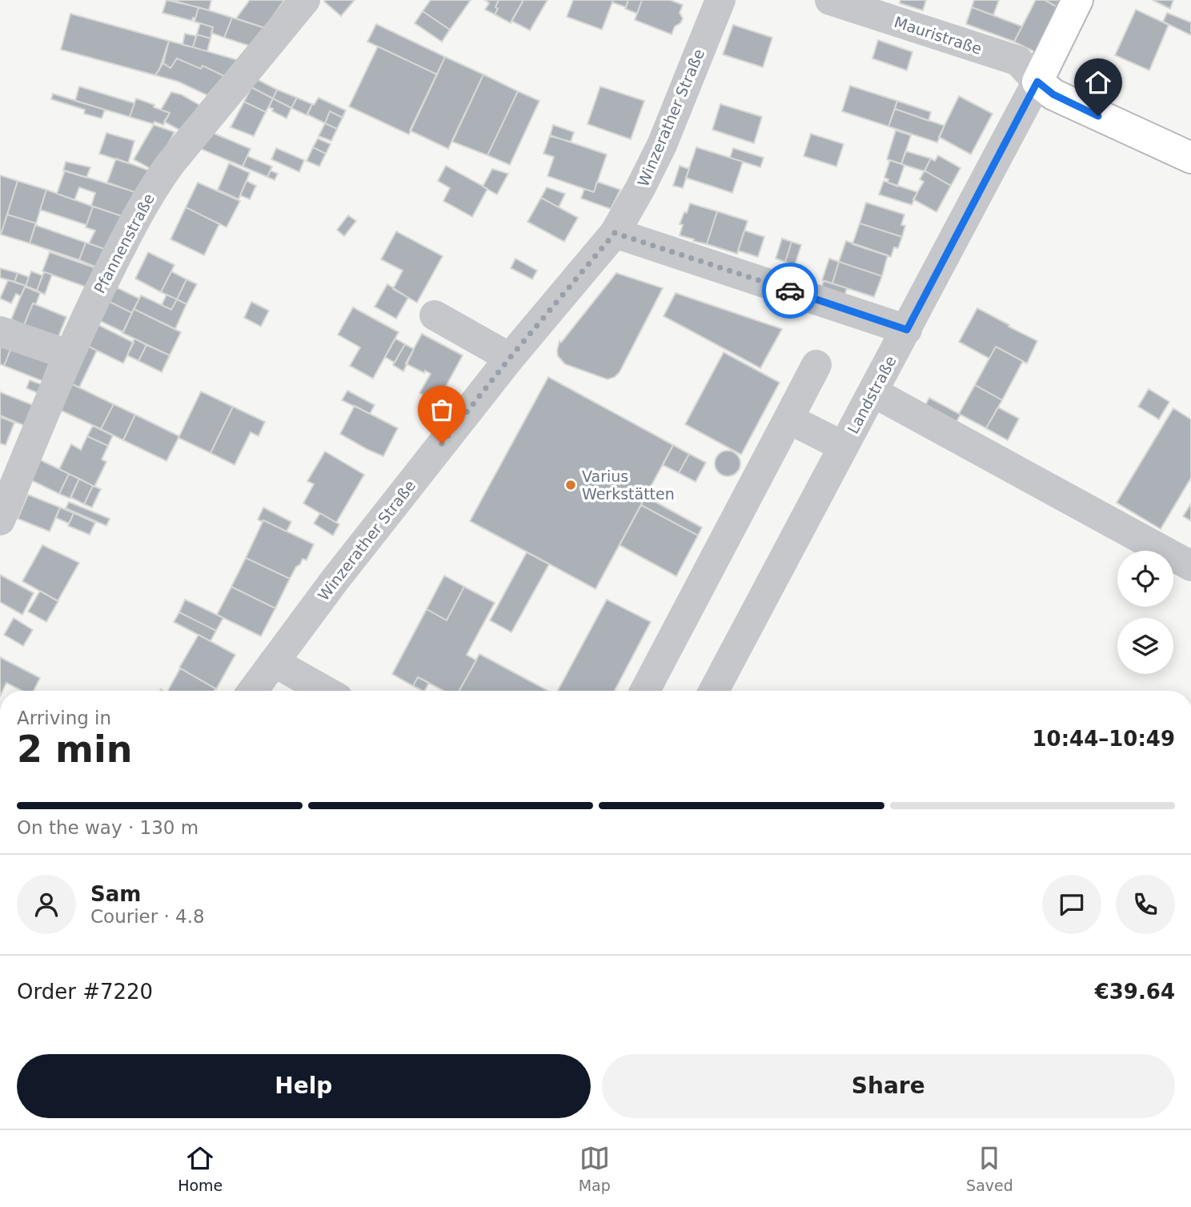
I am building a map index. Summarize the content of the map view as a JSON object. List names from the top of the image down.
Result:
{
  "streets": {
    "main road": ["Landstraße"],
    "street": ["Mauristraße", "Winzerather Straße", "Pfannenstraße"]
  },
  "crossings": [
    ["Mauristraße", "Landstraße"]
  ],
  "places": ["Varius Werkstätten"],
  "page": {
    "heading": ["2 min", "Arriving in", "10:44–10:49"],
    "panel": [
      "Sam",
      "Courier · 4.8",
      "Order #7220",
      "€39.64"
    ],
    "bar": "On the way · 130 m",
    "buttons": ["Help", "Share"],
    "tabs": ["Home", "Map", "Saved"]
  }
}
